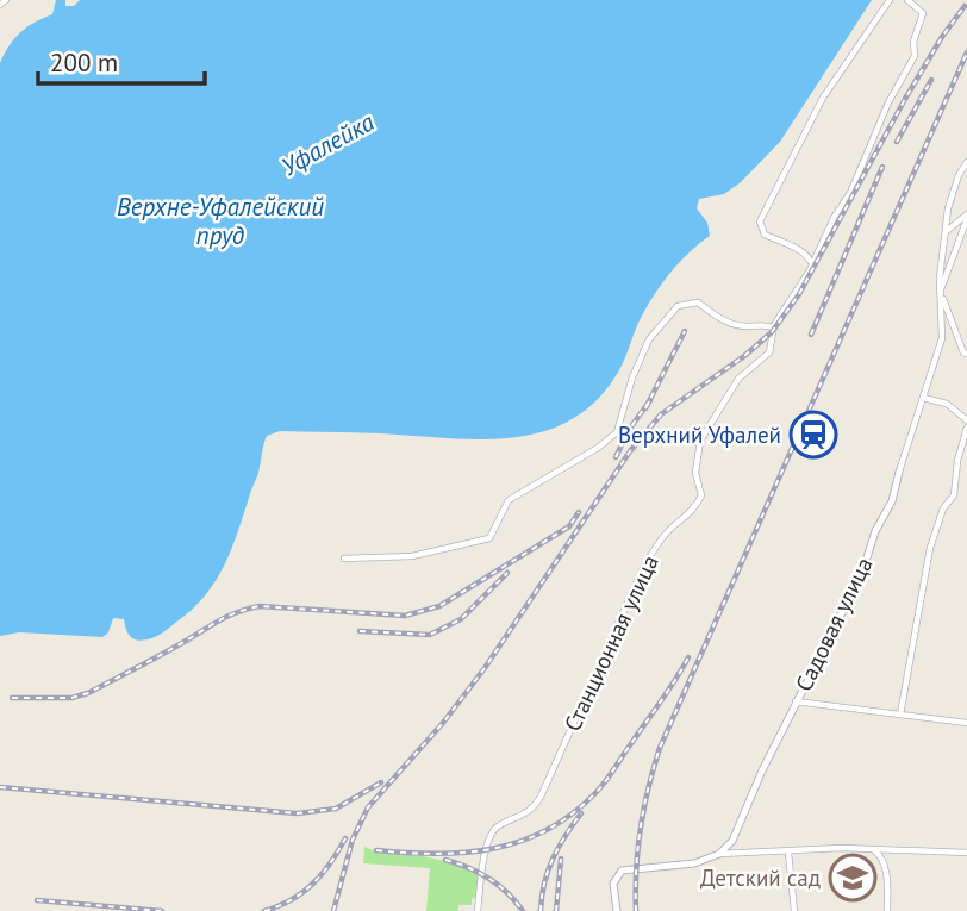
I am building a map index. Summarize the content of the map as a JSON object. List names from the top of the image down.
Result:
{
  "streets": {
    "street": ["Садовая улица", "Станционная улица"]
  },
  "water": ["Уфалейка", "Верхне-Уфалейский пруд"],
  "places": {
    "station": ["Верхний Уфалей"],
    "school or university": ["Детский сад"]
  },
  "scale_bar": "200 m"
}
